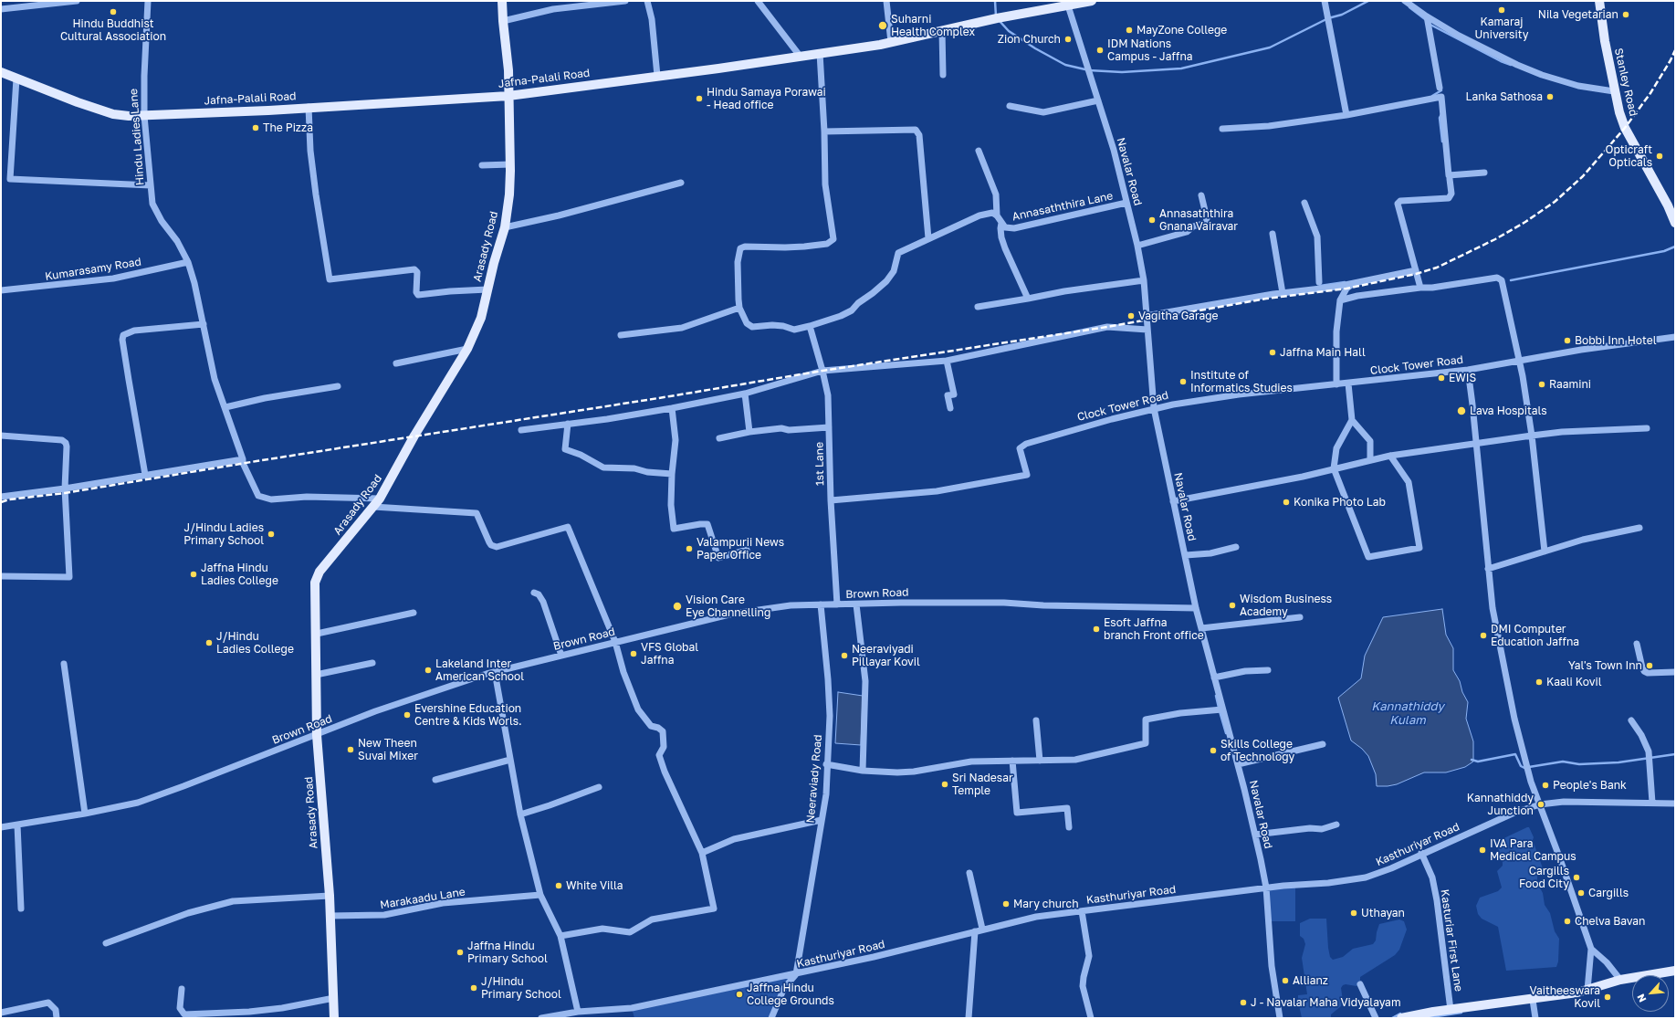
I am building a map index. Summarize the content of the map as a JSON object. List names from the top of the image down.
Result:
{
  "streets": {
    "main road": ["Jafna-Palali Road", "Stanley Road", "Arasady Road"],
    "street": [
      "Hindu Ladies Lane",
      "Navalar Road",
      "Annasaththira Lane",
      "Kumarasamy Road",
      "Clock Tower Road",
      "1st Lane",
      "Brown Road",
      "Neeraviady Road",
      "Kasthuriyar Road",
      "Marakaadu Lane",
      "Kasturiar First Lane"
    ]
  },
  "crossings": [
    ["Jafna-Palali Road", "Hindu Ladies Lane"],
    ["Jafna-Palali Road", "Navalar Road"],
    ["Jafna-Palali Road", "Arasady Road"],
    ["Hindu Ladies Lane", "Arasady Road"],
    ["Hindu Ladies Lane", "Kumarasamy Road"],
    ["Navalar Road", "Annasaththira Lane"],
    ["Navalar Road", "Clock Tower Road"],
    ["Navalar Road", "Brown Road"],
    ["Navalar Road", "Kasthuriyar Road"],
    ["Annasaththira Lane", "1st Lane"],
    ["Arasady Road", "Brown Road"],
    ["Arasady Road", "Marakaadu Lane"],
    ["Clock Tower Road", "1st Lane"],
    ["1st Lane", "Brown Road"],
    ["Brown Road", "Neeraviady Road"],
    ["Neeraviady Road", "Kasthuriyar Road"],
    ["Kasthuriyar Road", "Kasturiar First Lane"]
  ],
  "water": ["Kannathiddy Kulam"],
  "places": [
    "Kamaraj University",
    "Hindu Buddhist Cultural Association",
    "Nila Vegetarian",
    "Suharni Health Complex",
    "MayZone College",
    "Zion Church",
    "IDM Nations Campus - Jaffna",
    "Lanka Sathosa",
    "Hindu Samaya Porawai - Head office",
    "The Pizza",
    "Opticraft Opticals",
    "Annasaththira Gnana Vairavar",
    "Vagitha Garage",
    "Bobbi Inn Hotel",
    "Jaffna Main Hall",
    "EWIS",
    "Institute of Informatics Studies",
    "Raamini",
    "Lava Hospitals",
    "Konika Photo Lab",
    "J/Hindu Ladies Primary School",
    "Valampurii News Paper Office",
    "Jaffna Hindu Ladies College",
    "Wisdom Business Academy",
    "Vision Care Eye Channelling",
    "Esoft Jaffna branch Front office",
    "DMI Computer Education Jaffna",
    "J/Hindu Ladies College",
    "VFS Global Jaffna",
    "Neeraviyadi Pillayar Kovil",
    "Yal's Town Inn",
    "Lakeland Inter American School",
    "Kaali Kovil",
    "Evershine Education Centre & Kids Worls.",
    "New Theen Suvai Mixer",
    "Skills College of Technology",
    "Sri Nadesar Temple",
    "People's Bank",
    "Kannathiddy Junction",
    "IVA Para Medical Campus",
    "Cargills Food City",
    "White Villa",
    "Cargills",
    "Mary church",
    "Uthayan",
    "Chelva Bavan",
    "Jaffna Hindu Primary School",
    "Allianz",
    "J/Hindu Primary School",
    "Jaffna Hindu College Grounds",
    "Vaitheeswara Kovil",
    "J - Navalar Maha Vidyalayam"
  ],
  "north": "bottom left"
}
